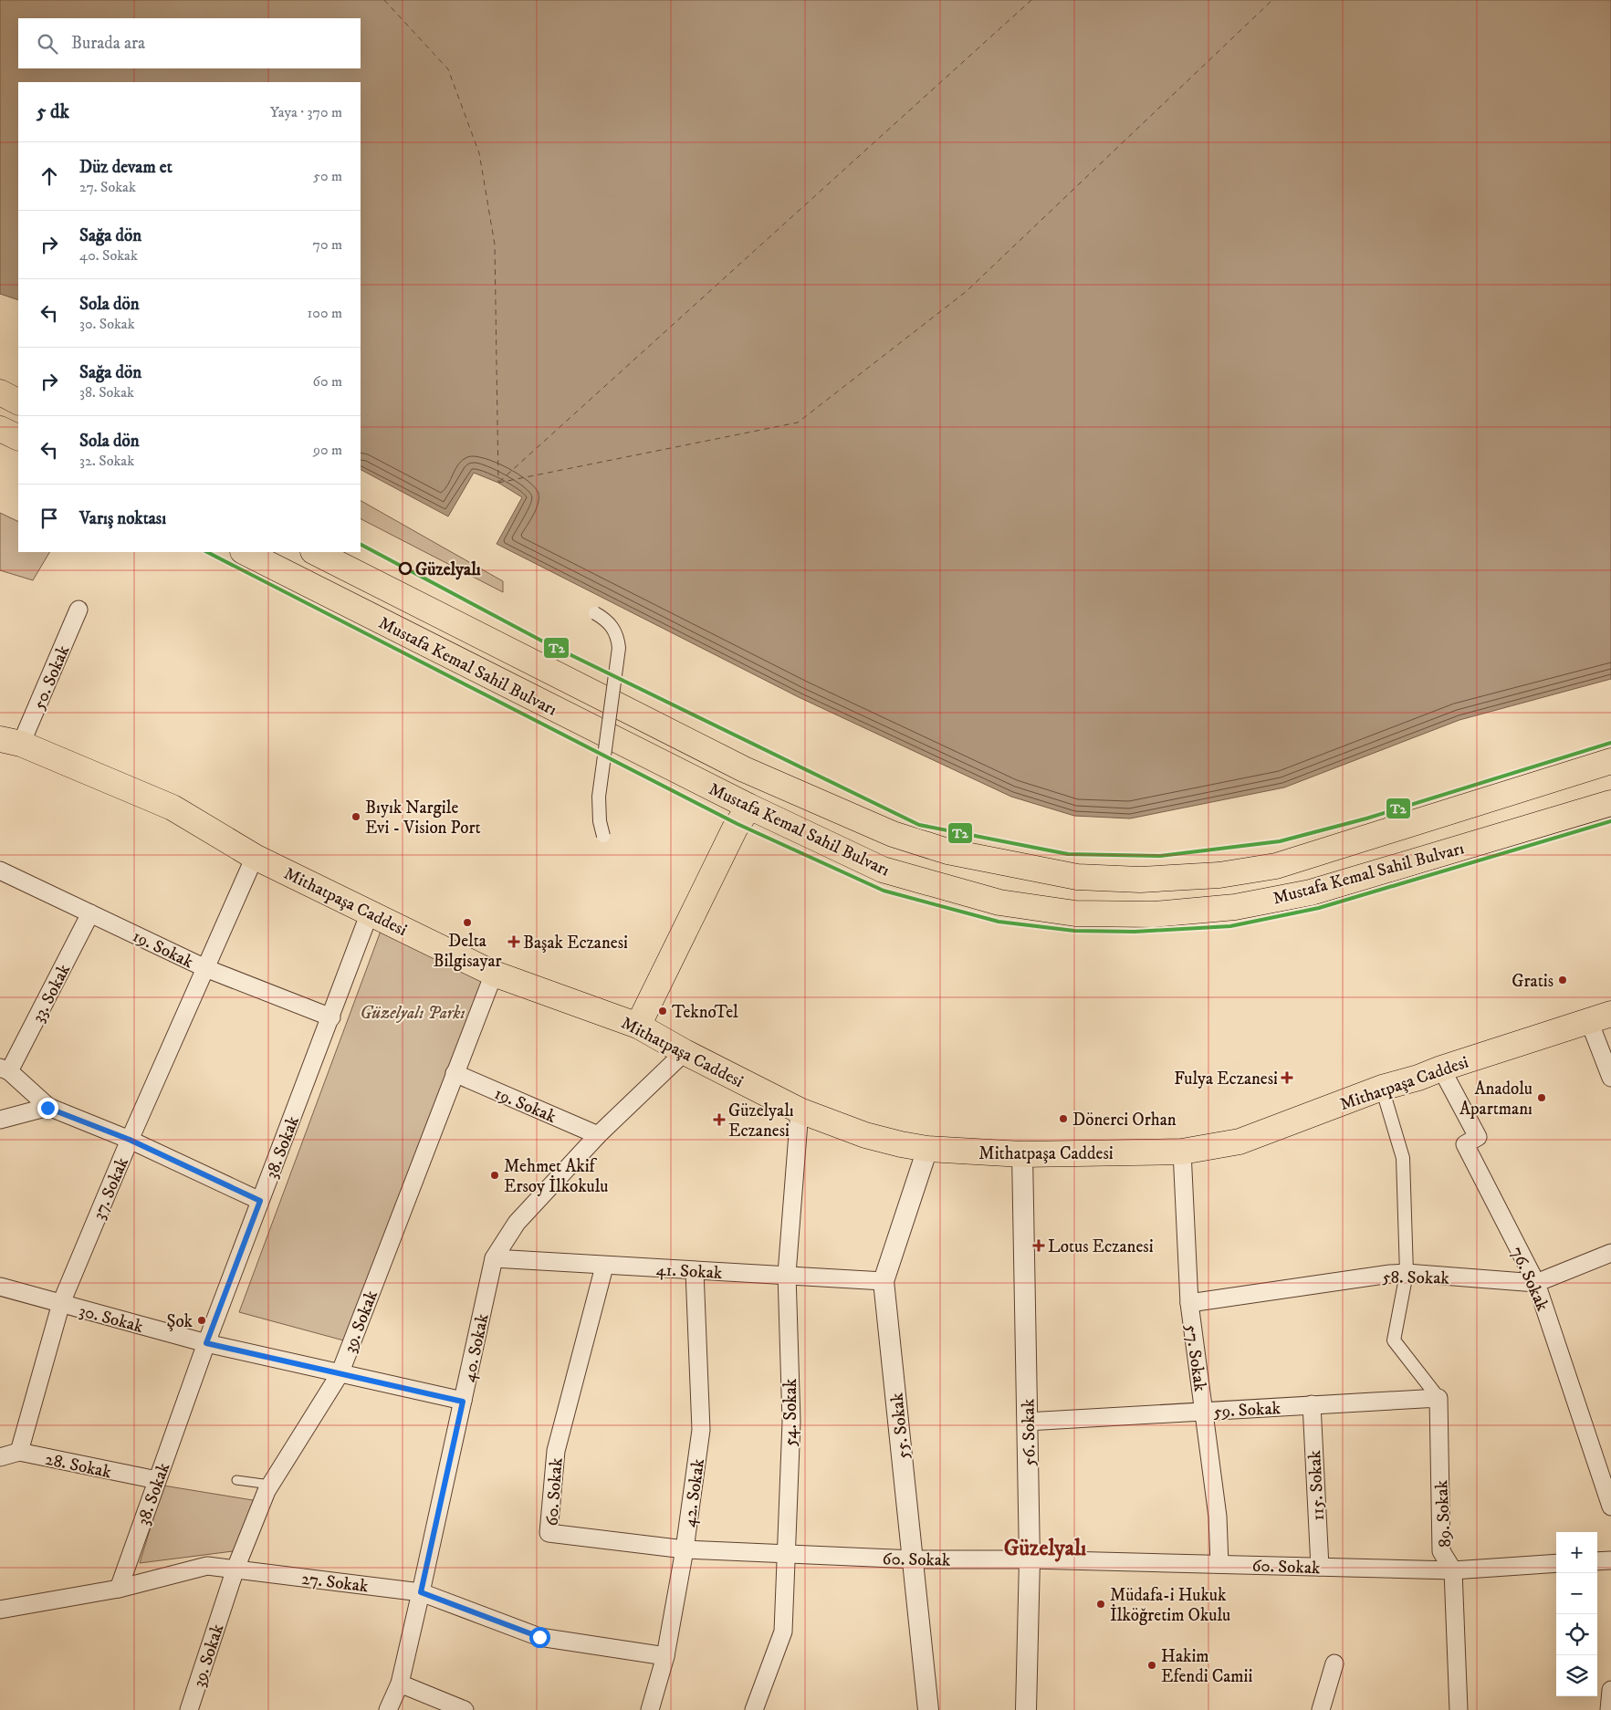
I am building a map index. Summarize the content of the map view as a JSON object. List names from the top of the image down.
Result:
{
  "streets": {
    "main road": ["Mustafa Kemal Sahil Bulvarı", "Mithatpaşa Caddesi"],
    "street": [
      "50. Sokak",
      "19. Sokak",
      "33. Sokak",
      "38. Sokak",
      "37. Sokak",
      "41. Sokak",
      "58. Sokak",
      "76. Sokak",
      "30. Sokak",
      "39. Sokak",
      "40. Sokak",
      "57. Sokak",
      "59. Sokak",
      "54. Sokak",
      "55. Sokak",
      "56. Sokak",
      "28. Sokak",
      "115. Sokak",
      "60. Sokak",
      "42. Sokak",
      "89. Sokak",
      "27. Sokak"
    ]
  },
  "crossings": [
    ["50. Sokak", "Mithatpaşa Caddesi"],
    ["Mithatpaşa Caddesi", "38. Sokak"],
    ["Mithatpaşa Caddesi", "37. Sokak"],
    ["Mithatpaşa Caddesi", "76. Sokak"],
    ["Mithatpaşa Caddesi", "39. Sokak"],
    ["Mithatpaşa Caddesi", "40. Sokak"],
    ["Mithatpaşa Caddesi", "57. Sokak"],
    ["Mithatpaşa Caddesi", "54. Sokak"],
    ["Mithatpaşa Caddesi", "55. Sokak"],
    ["Mithatpaşa Caddesi", "56. Sokak"],
    ["19. Sokak", "33. Sokak"],
    ["19. Sokak", "38. Sokak"],
    ["19. Sokak", "37. Sokak"],
    ["19. Sokak", "39. Sokak"],
    ["19. Sokak", "40. Sokak"],
    ["38. Sokak", "30. Sokak"],
    ["38. Sokak", "28. Sokak"],
    ["38. Sokak", "27. Sokak"],
    ["37. Sokak", "30. Sokak"],
    ["37. Sokak", "28. Sokak"],
    ["41. Sokak", "40. Sokak"],
    ["41. Sokak", "54. Sokak"],
    ["41. Sokak", "55. Sokak"],
    ["41. Sokak", "60. Sokak"],
    ["41. Sokak", "42. Sokak"],
    ["58. Sokak", "76. Sokak"],
    ["58. Sokak", "57. Sokak"],
    ["30. Sokak", "39. Sokak"],
    ["30. Sokak", "40. Sokak"],
    ["39. Sokak", "27. Sokak"],
    ["40. Sokak", "27. Sokak"],
    ["57. Sokak", "59. Sokak"],
    ["57. Sokak", "60. Sokak"],
    ["59. Sokak", "56. Sokak"],
    ["59. Sokak", "115. Sokak"],
    ["59. Sokak", "89. Sokak"],
    ["54. Sokak", "60. Sokak"],
    ["55. Sokak", "60. Sokak"],
    ["56. Sokak", "60. Sokak"],
    ["115. Sokak", "60. Sokak"],
    ["60. Sokak", "42. Sokak"],
    ["60. Sokak", "89. Sokak"],
    ["42. Sokak", "27. Sokak"]
  ],
  "districts": ["Güzelyalı"],
  "parks": ["Güzelyalı Parkı"],
  "places": {
    "other": [
      "Güzelyalı",
      "Bıyık Nargile Evi - Vision Port",
      "Delta Bilgisayar",
      "Gratis",
      "TeknoTel",
      "Anadolu Apartmanı",
      "Dönerci Orhan",
      "Mehmet Akif Ersoy İlkokulu",
      "Şok",
      "Müdafa-i Hukuk İlköğretim Okulu",
      "Hakim Efendi Camii"
    ],
    "health": [
      "Başak Eczanesi",
      "Fulya Eczanesi",
      "Güzelyalı Eczanesi",
      "Lotus Eczanesi"
    ]
  },
  "lines": ["transit line T2"],
  "page": {
    "search": "Burada ara",
    "heading": ["5 dk", "Yaya · 370 m"],
    "list": [
      ["Düz devam et", "27. Sokak", "50 m"],
      ["Sağa dön", "40. Sokak", "70 m"],
      ["Sola dön", "30. Sokak", "100 m"],
      ["Sağa dön", "38. Sokak", "60 m"],
      ["Sola dön", "32. Sokak", "90 m"],
      "Varış noktası"
    ],
    "map_buttons": ["+", "−"]
  }
}
